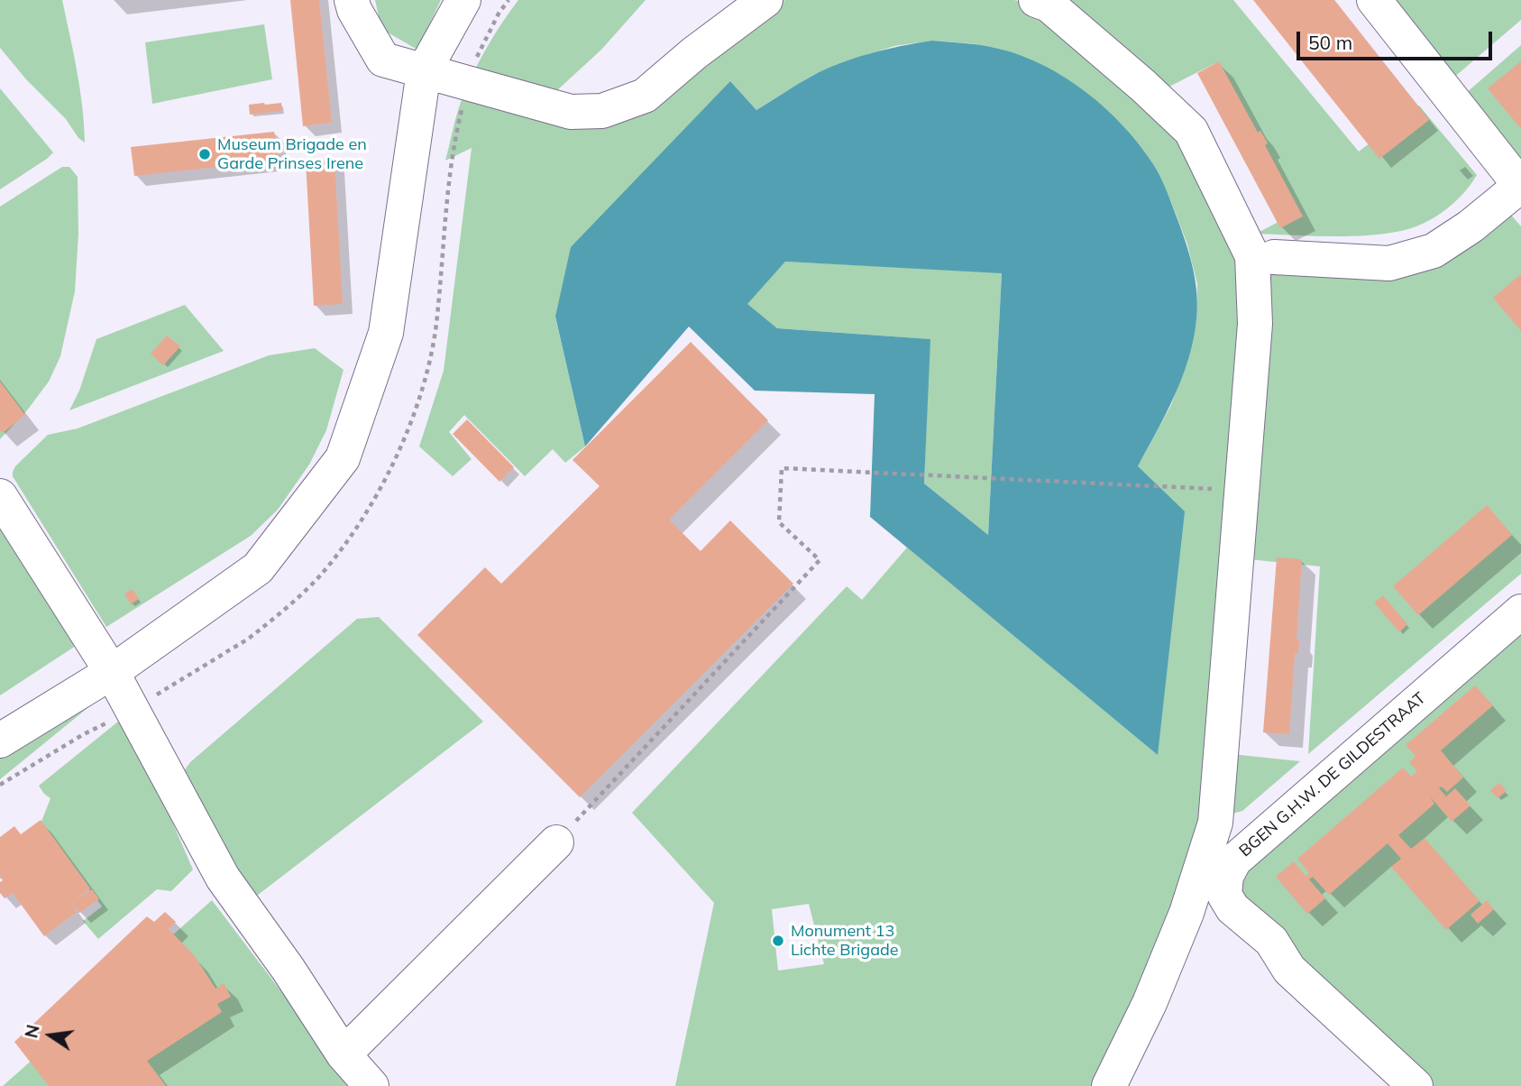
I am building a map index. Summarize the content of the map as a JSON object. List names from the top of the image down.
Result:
{
  "streets": {
    "lane": ["BGEN G.H.W. DE GILDESTRAAT"]
  },
  "places": ["Museum Brigade en Garde Prinses Irene", "Monument 13 Lichte Brigade"],
  "scale_bar": "50 m",
  "north": "left"
}
